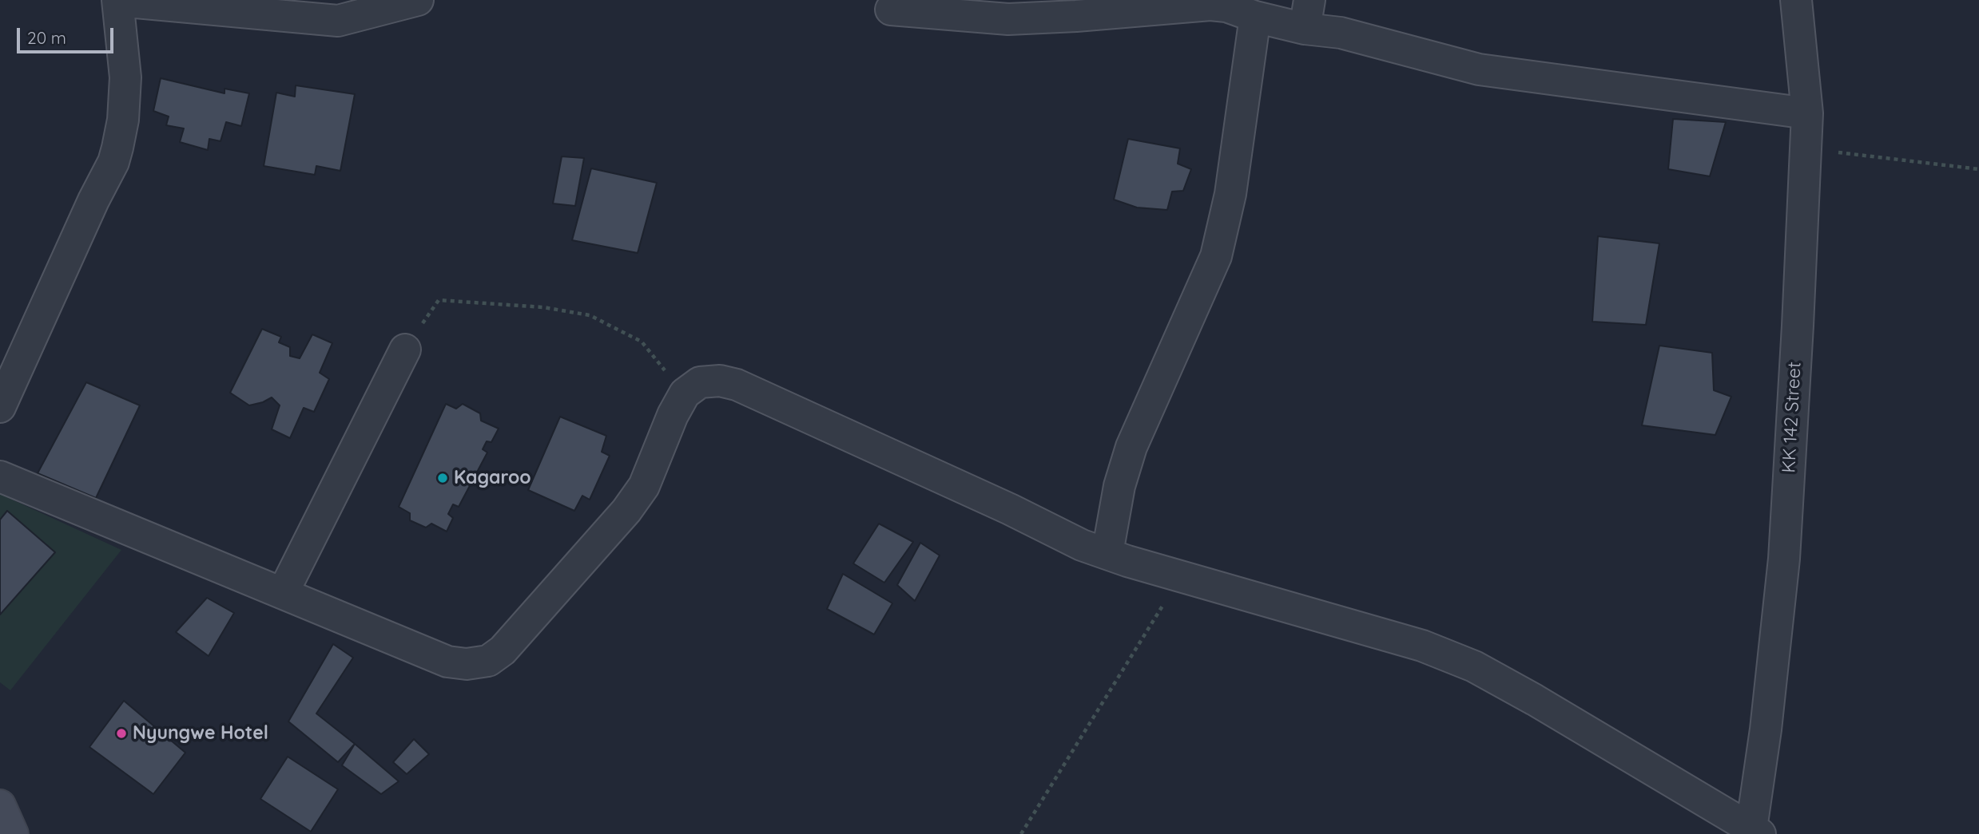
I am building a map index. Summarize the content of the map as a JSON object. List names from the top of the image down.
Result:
{
  "streets": {
    "street": ["KK 142 Street"]
  },
  "places": ["Kagaroo", "Nyungwe Hotel"],
  "scale_bar": "20 m"
}
